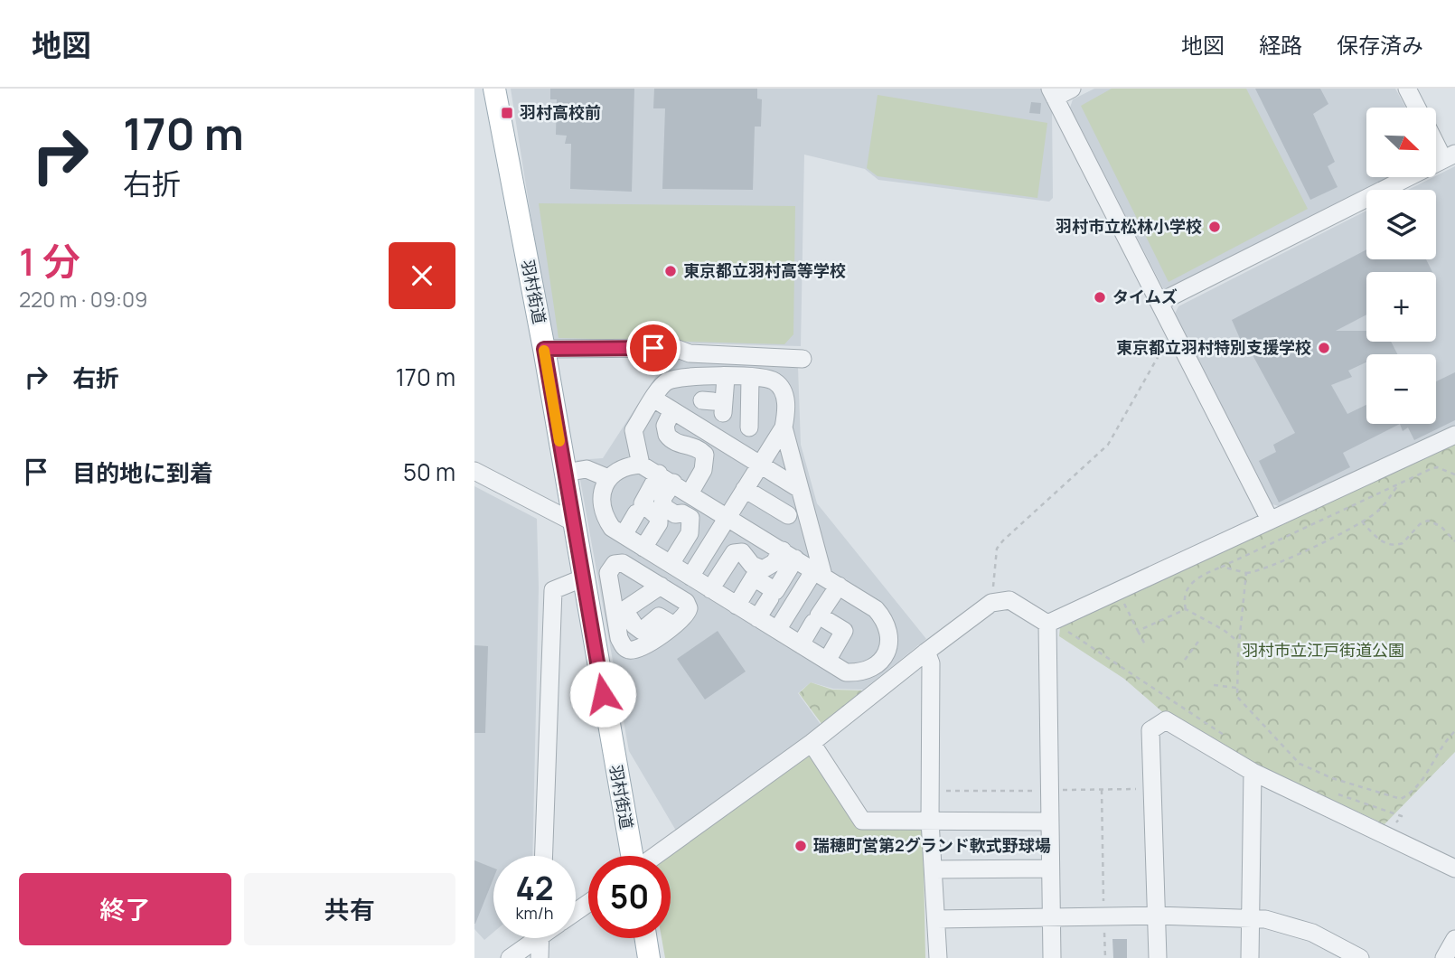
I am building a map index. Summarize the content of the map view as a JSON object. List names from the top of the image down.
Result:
{
  "streets": {
    "main road": ["羽村街道"]
  },
  "parks": ["羽村市立江戸街道公園"],
  "places": {
    "transit": ["羽村高校前"],
    "other": [
      "羽村市立松林小学校",
      "東京都立羽村高等学校",
      "タイムズ",
      "東京都立羽村特別支援学校",
      "瑞穂町営第2グランド軟式野球場"
    ]
  },
  "north": "bottom right",
  "page": {
    "header": "地図",
    "nav": ["地図", "経路", "保存済み"],
    "turn": ["170 m", "右折"],
    "map_buttons": ["+", "−"],
    "heading": ["1 分", "220 m · 09:09"],
    "list": [
      {
        "name": "右折",
        "value": "170 m"
      },
      {
        "name": "目的地に到着",
        "value": "50 m"
      }
    ],
    "speed": "42 km/h",
    "limit": "50",
    "buttons": ["終了", "共有"]
  }
}
